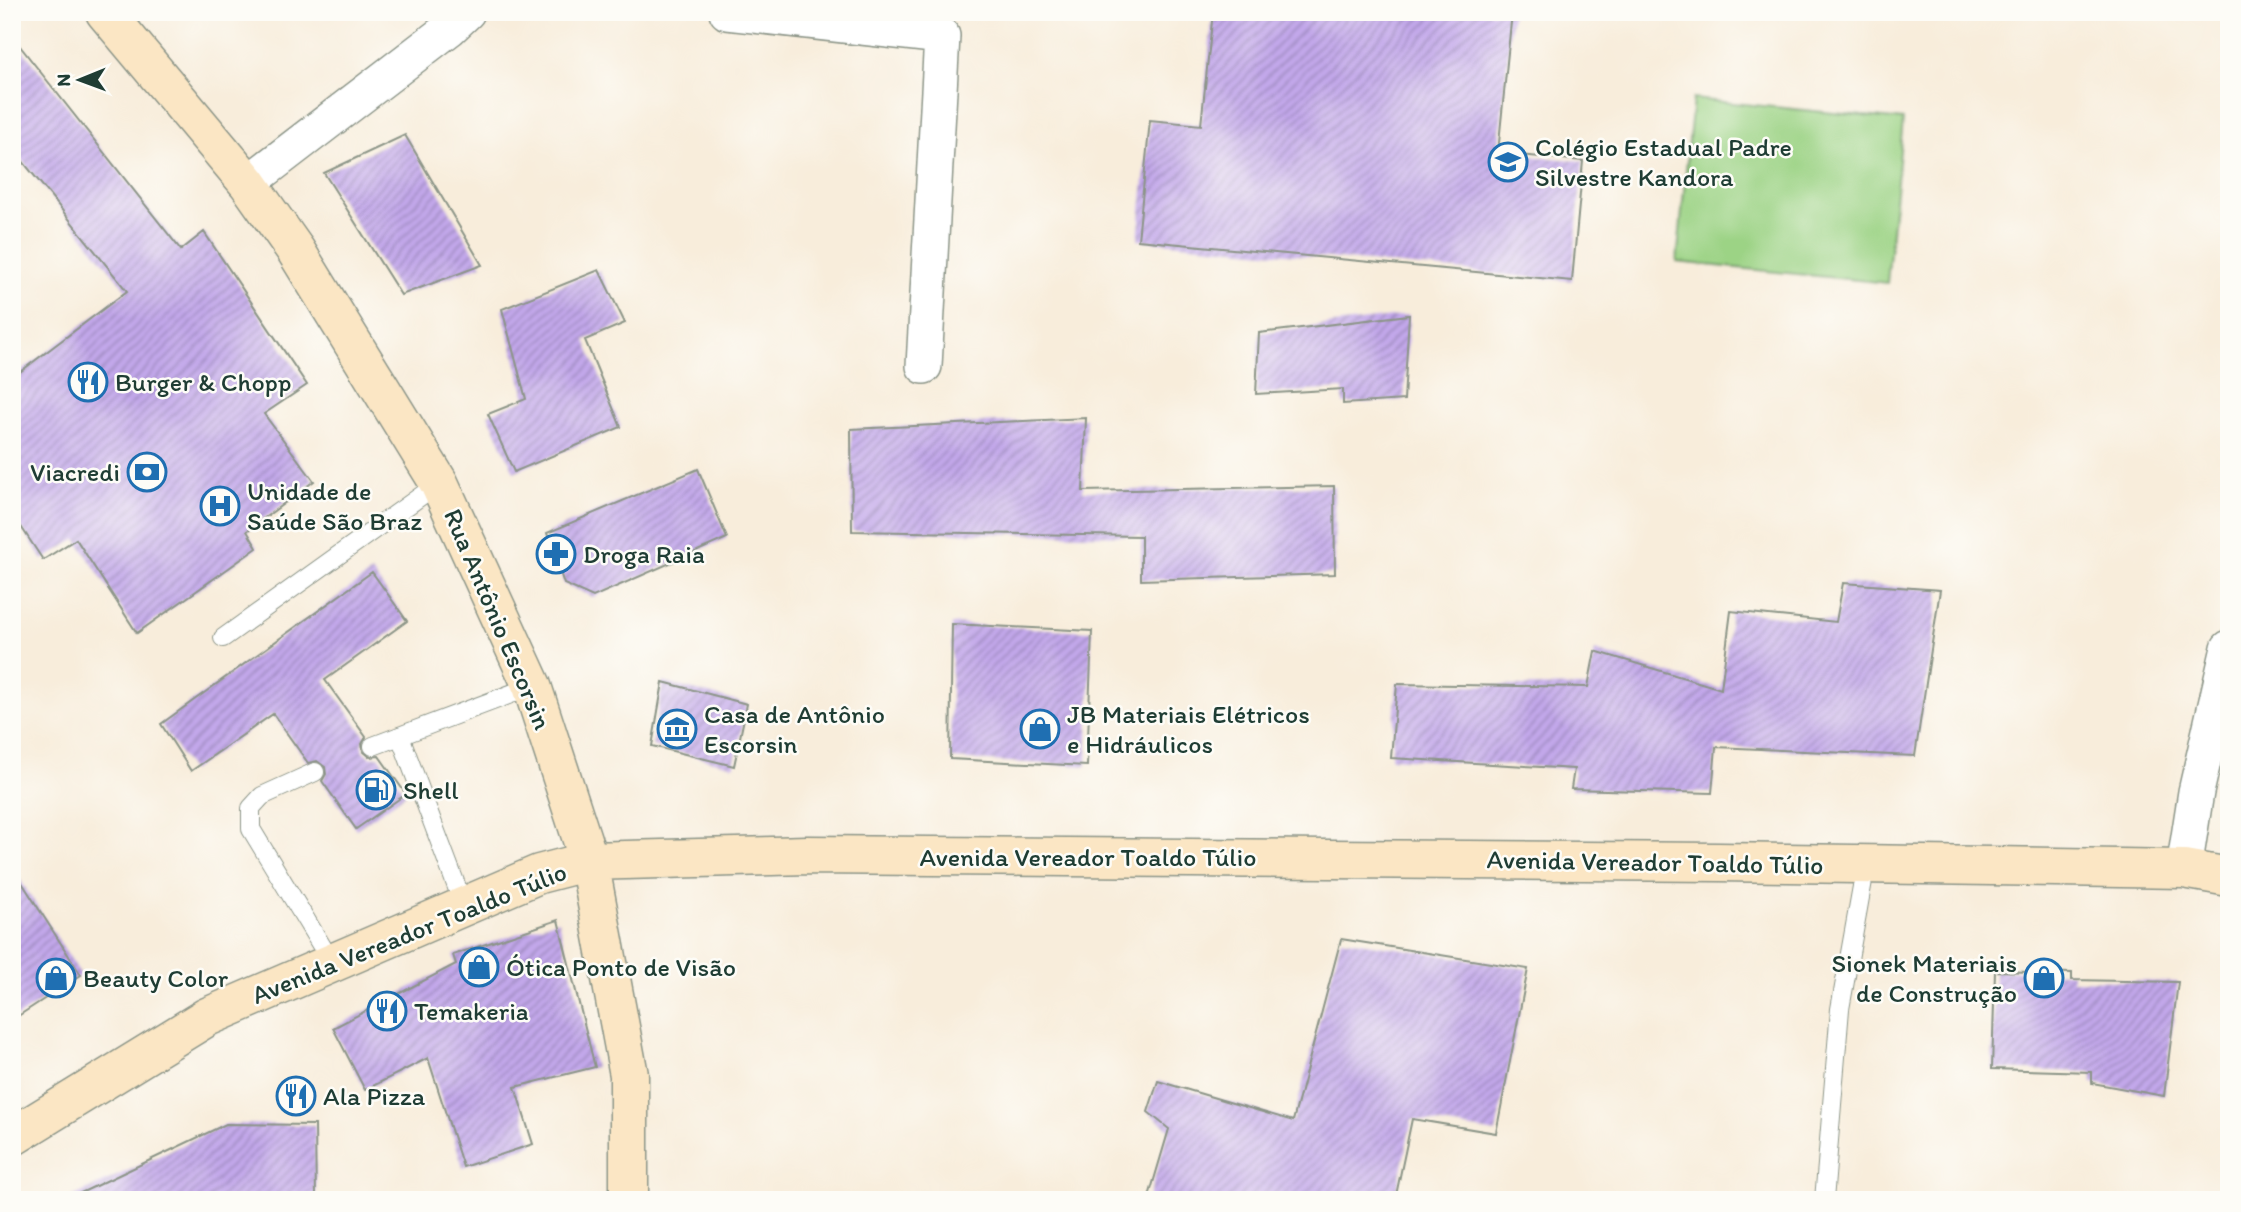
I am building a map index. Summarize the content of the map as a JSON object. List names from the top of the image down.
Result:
{
  "streets": {
    "main road": ["Rua Antônio Escorsin", "Avenida Vereador Toaldo Túlio"]
  },
  "crossings": [
    ["Rua Antônio Escorsin", "Avenida Vereador Toaldo Túlio"]
  ],
  "places": {
    "school or university": ["Colégio Estadual Padre Silvestre Kandora"],
    "restaurant": ["Burger & Chopp", "Temakeria", "Ala Pizza"],
    "bank": ["Viacredi"],
    "hospital": ["Unidade de Saúde São Braz"],
    "pharmacy": ["Droga Raia"],
    "museum": ["Casa de Antônio Escorsin"],
    "shop": [
      "JB Materiais Elétricos e Hidráulicos",
      "Ótica Ponto de Visão",
      "Beauty Color",
      "Sionek Materiais de Construção"
    ],
    "fuel station": ["Shell"]
  },
  "north": "left"
}
